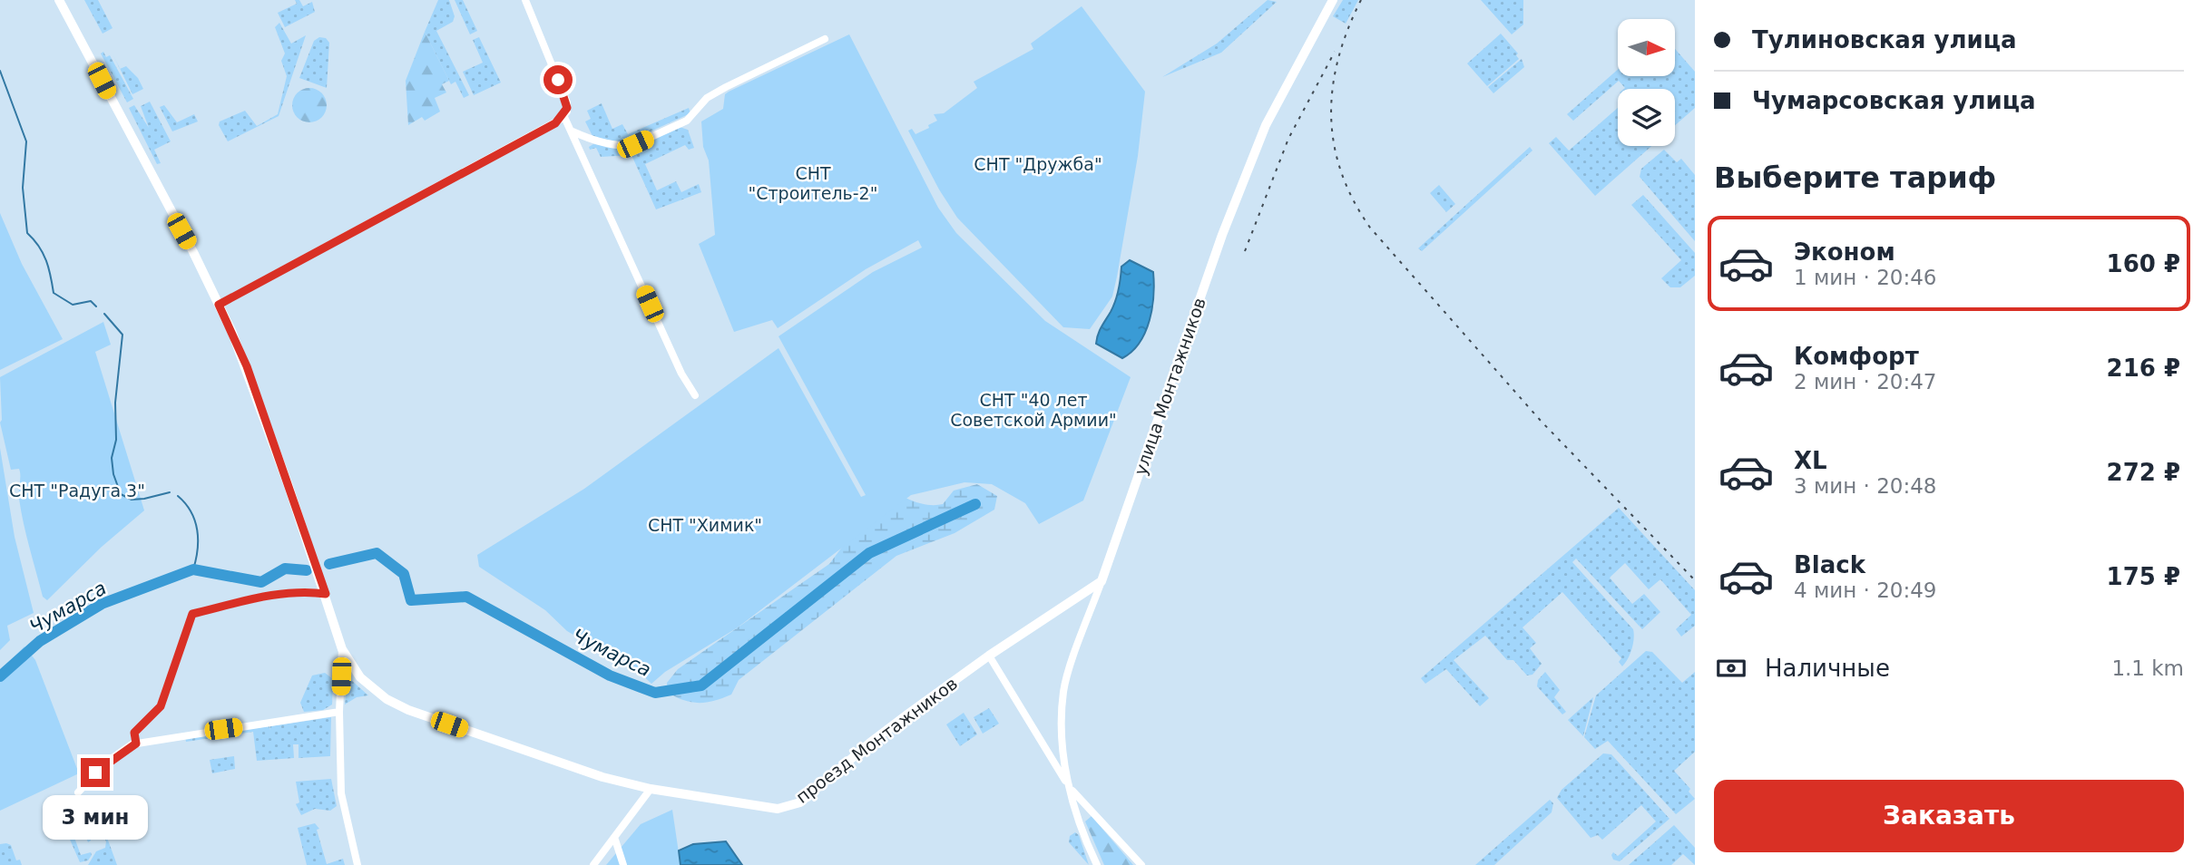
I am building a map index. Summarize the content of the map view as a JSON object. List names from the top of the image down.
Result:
{
  "streets": {
    "main road": ["улица Монтажников", "проезд Монтажников"]
  },
  "crossings": [
    ["улица Монтажников", "проезд Монтажников"]
  ],
  "water": ["Чумарса"],
  "parks": [
    "СНТ \"Дружба\"",
    "СНТ \"Строитель-2\"",
    "СНТ \"40 лет Советской Армии\"",
    "СНТ \"Радуга 3\"",
    "СНТ \"Химик\""
  ],
  "north": "right",
  "page": {
    "banner": ["Тулиновская улица", "Чумарсовская улица"],
    "heading": "Выберите тариф",
    "list": [
      {
        "name": "Эконом",
        "note": "1 мин · 20:46",
        "value": "160 ₽"
      },
      {
        "name": "Комфорт",
        "note": "2 мин · 20:47",
        "value": "216 ₽"
      },
      {
        "name": "XL",
        "note": "3 мин · 20:48",
        "value": "272 ₽"
      },
      {
        "name": "Black",
        "note": "4 мин · 20:49",
        "value": "175 ₽"
      }
    ],
    "pay": ["Наличные", "1.1 km"],
    "buttons": "Заказать",
    "bubble": "3 мин"
  }
}
